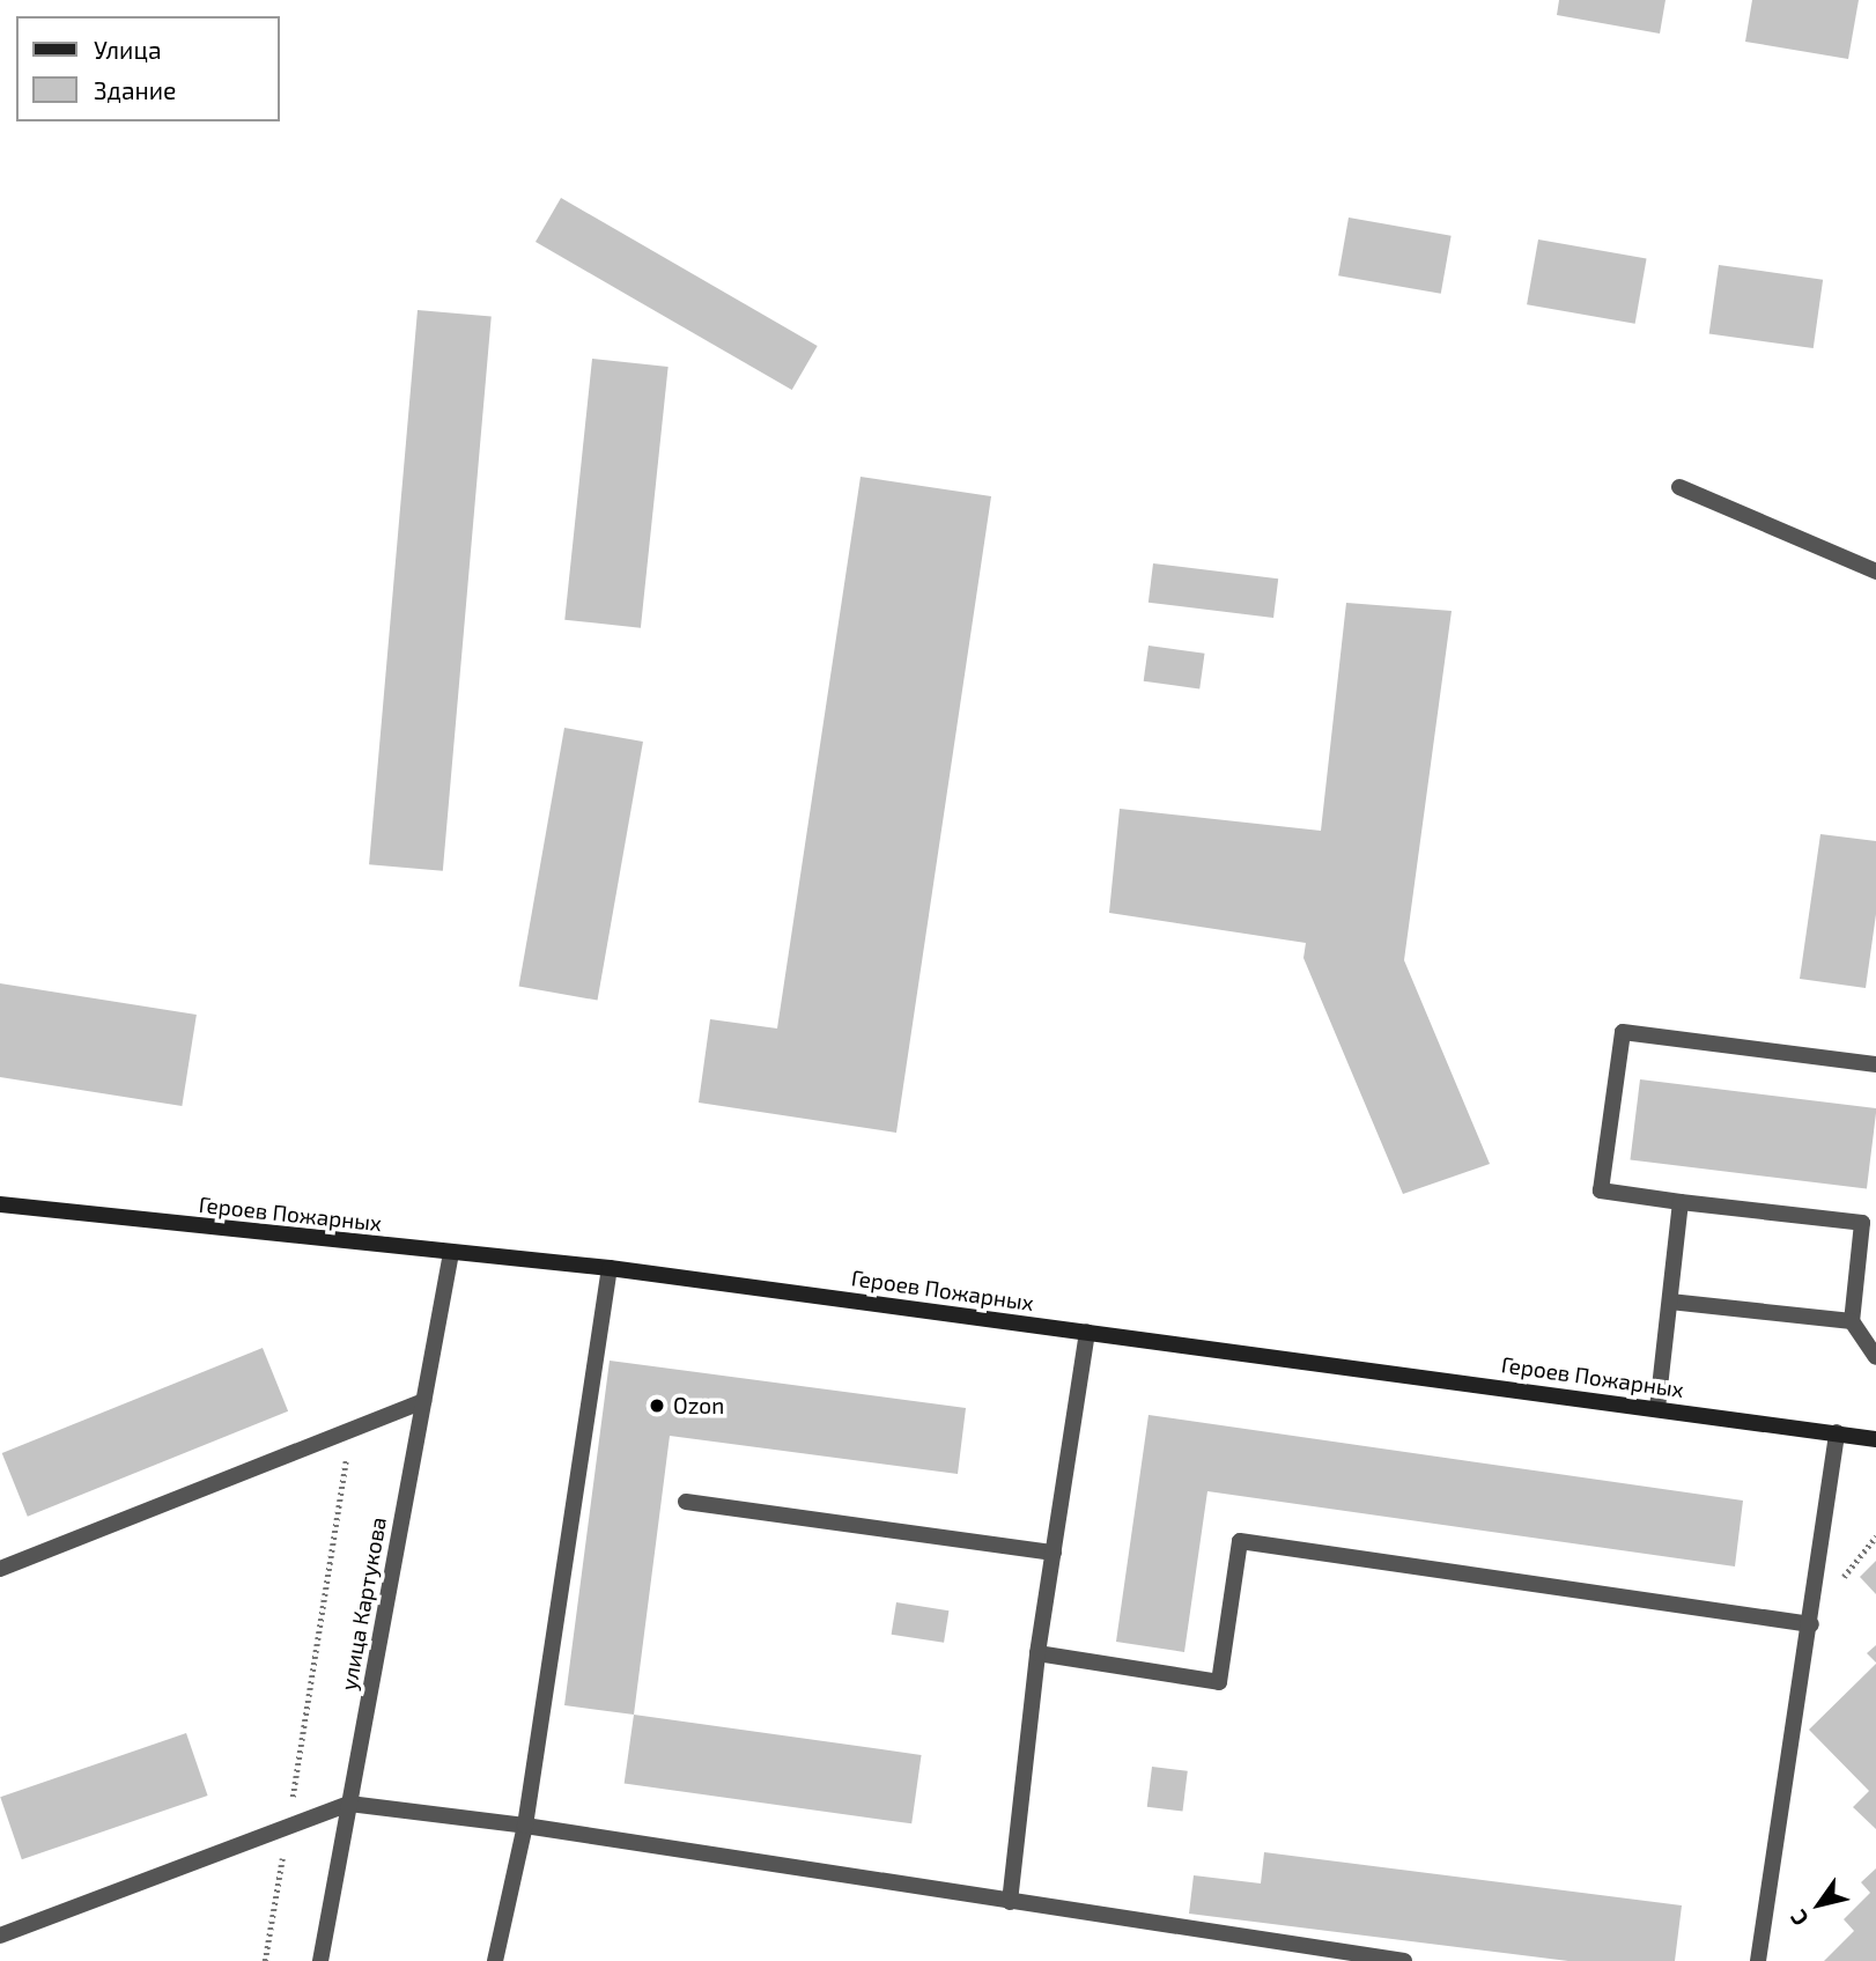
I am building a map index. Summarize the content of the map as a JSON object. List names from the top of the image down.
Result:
{
  "streets": {
    "main road": ["Героев Пожарных"],
    "street": ["улица Картукова"]
  },
  "crossings": [
    ["Героев Пожарных", "улица Картукова"]
  ],
  "places": ["Ozon"],
  "legend": ["Улица", "Здание"],
  "north": "bottom left"
}
